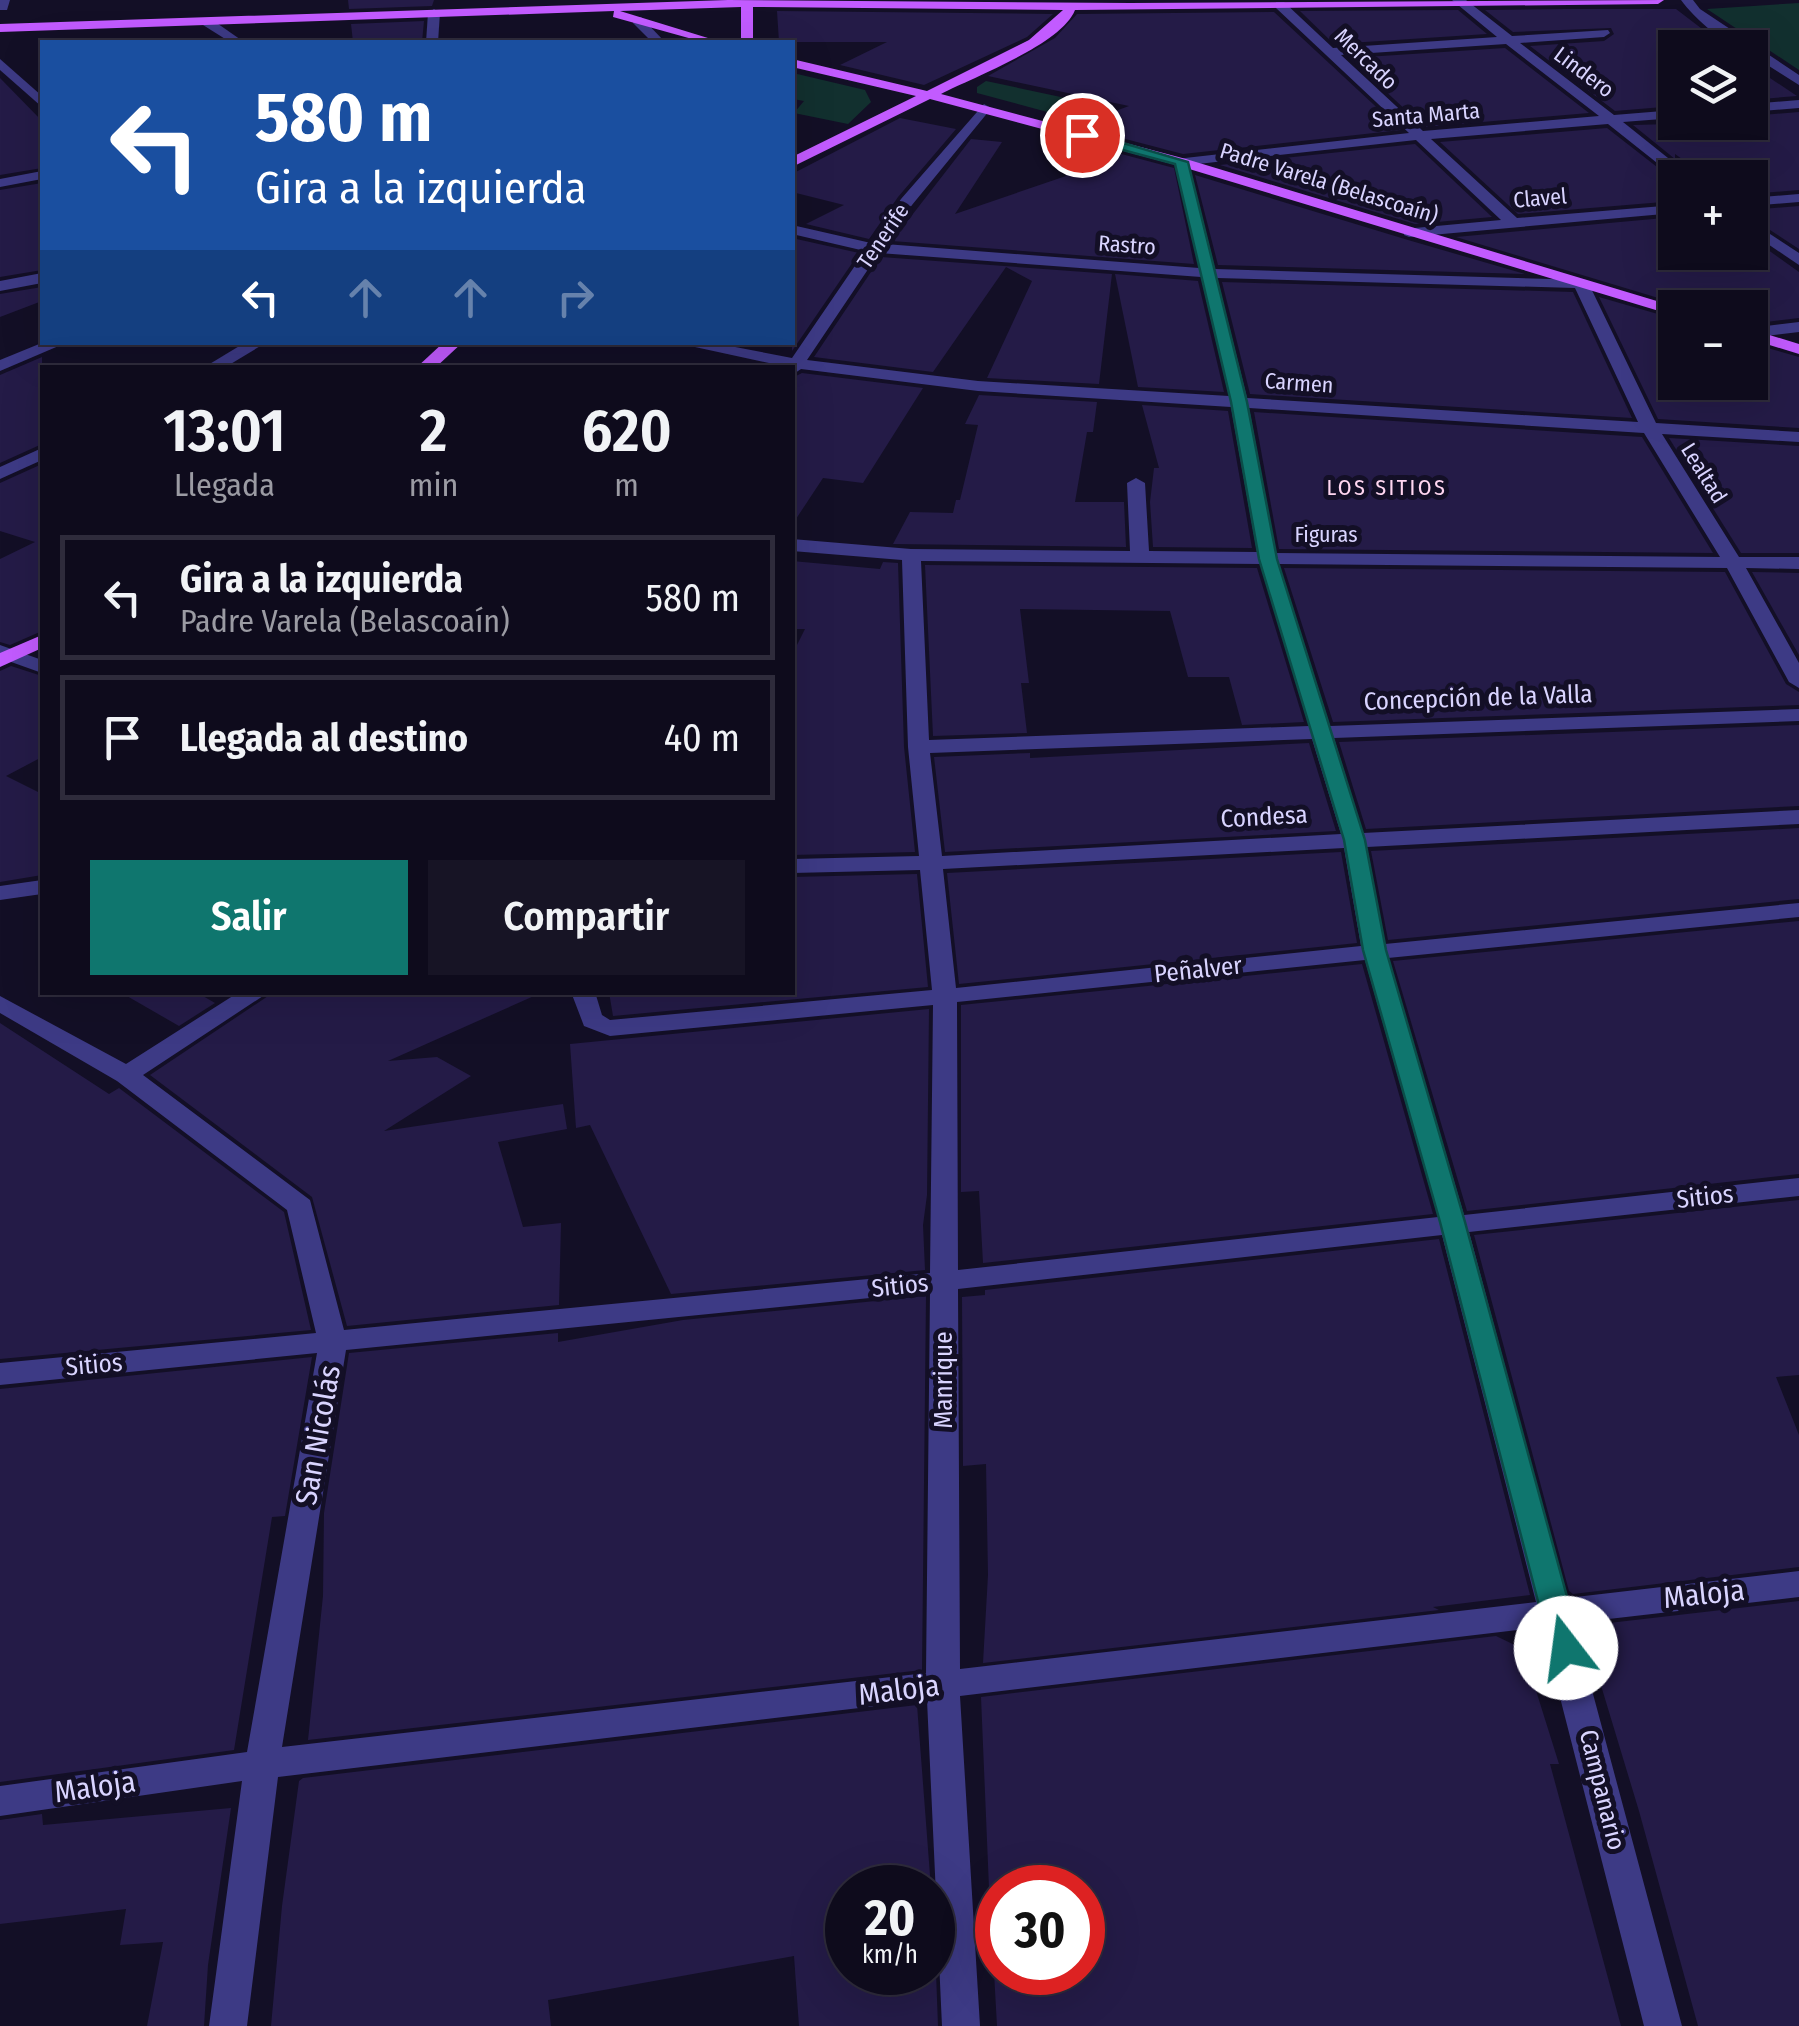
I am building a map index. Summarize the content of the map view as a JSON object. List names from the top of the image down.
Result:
{
  "streets": {
    "main road": ["Padre Varela (Belascoaín)"],
    "street": [
      "Mercado",
      "Lindero",
      "Santa Marta",
      "Clavel",
      "Tenerife",
      "Rastro",
      "Carmen",
      "Lealtad",
      "Figuras",
      "Concepción de la Valla",
      "Condesa",
      "Peñalver",
      "Sitios",
      "Manrique",
      "San Nicolás",
      "Maloja",
      "Campanario"
    ]
  },
  "crossings": [
    ["Mercado", "Santa Marta"],
    ["Mercado", "Clavel"],
    ["Lindero", "Santa Marta"],
    ["Santa Marta", "Padre Varela (Belascoaín)"],
    ["Santa Marta", "Campanario"],
    ["Padre Varela (Belascoaín)", "Clavel"],
    ["Padre Varela (Belascoaín)", "Tenerife"],
    ["Padre Varela (Belascoaín)", "Rastro"],
    ["Padre Varela (Belascoaín)", "Lealtad"],
    ["Padre Varela (Belascoaín)", "Campanario"],
    ["Tenerife", "Rastro"],
    ["Tenerife", "Carmen"],
    ["Rastro", "Lealtad"],
    ["Rastro", "Campanario"],
    ["Carmen", "Lealtad"],
    ["Carmen", "Campanario"],
    ["Lealtad", "Figuras"],
    ["Figuras", "Manrique"],
    ["Figuras", "Campanario"],
    ["Concepción de la Valla", "Manrique"],
    ["Concepción de la Valla", "Campanario"],
    ["Condesa", "Manrique"],
    ["Condesa", "Campanario"],
    ["Peñalver", "Manrique"],
    ["Peñalver", "Campanario"],
    ["Sitios", "Manrique"],
    ["Sitios", "San Nicolás"],
    ["Sitios", "Campanario"],
    ["Manrique", "Maloja"],
    ["San Nicolás", "Maloja"],
    ["Maloja", "Campanario"]
  ],
  "districts": ["LOS SITIOS"],
  "page": {
    "map_buttons": ["+", "−"],
    "turn": ["580 m", "Gira a la izquierda"],
    "eta": [
      "13:01",
      "Llegada",
      "2",
      "min",
      "620",
      "m"
    ],
    "list": [
      {
        "name": "Gira a la izquierda",
        "note": "Padre Varela (Belascoaín)",
        "value": "580 m"
      },
      {
        "name": "Llegada al destino",
        "value": "40 m"
      }
    ],
    "buttons": ["Salir", "Compartir"],
    "speed": "20 km/h",
    "limit": "30"
  }
}
